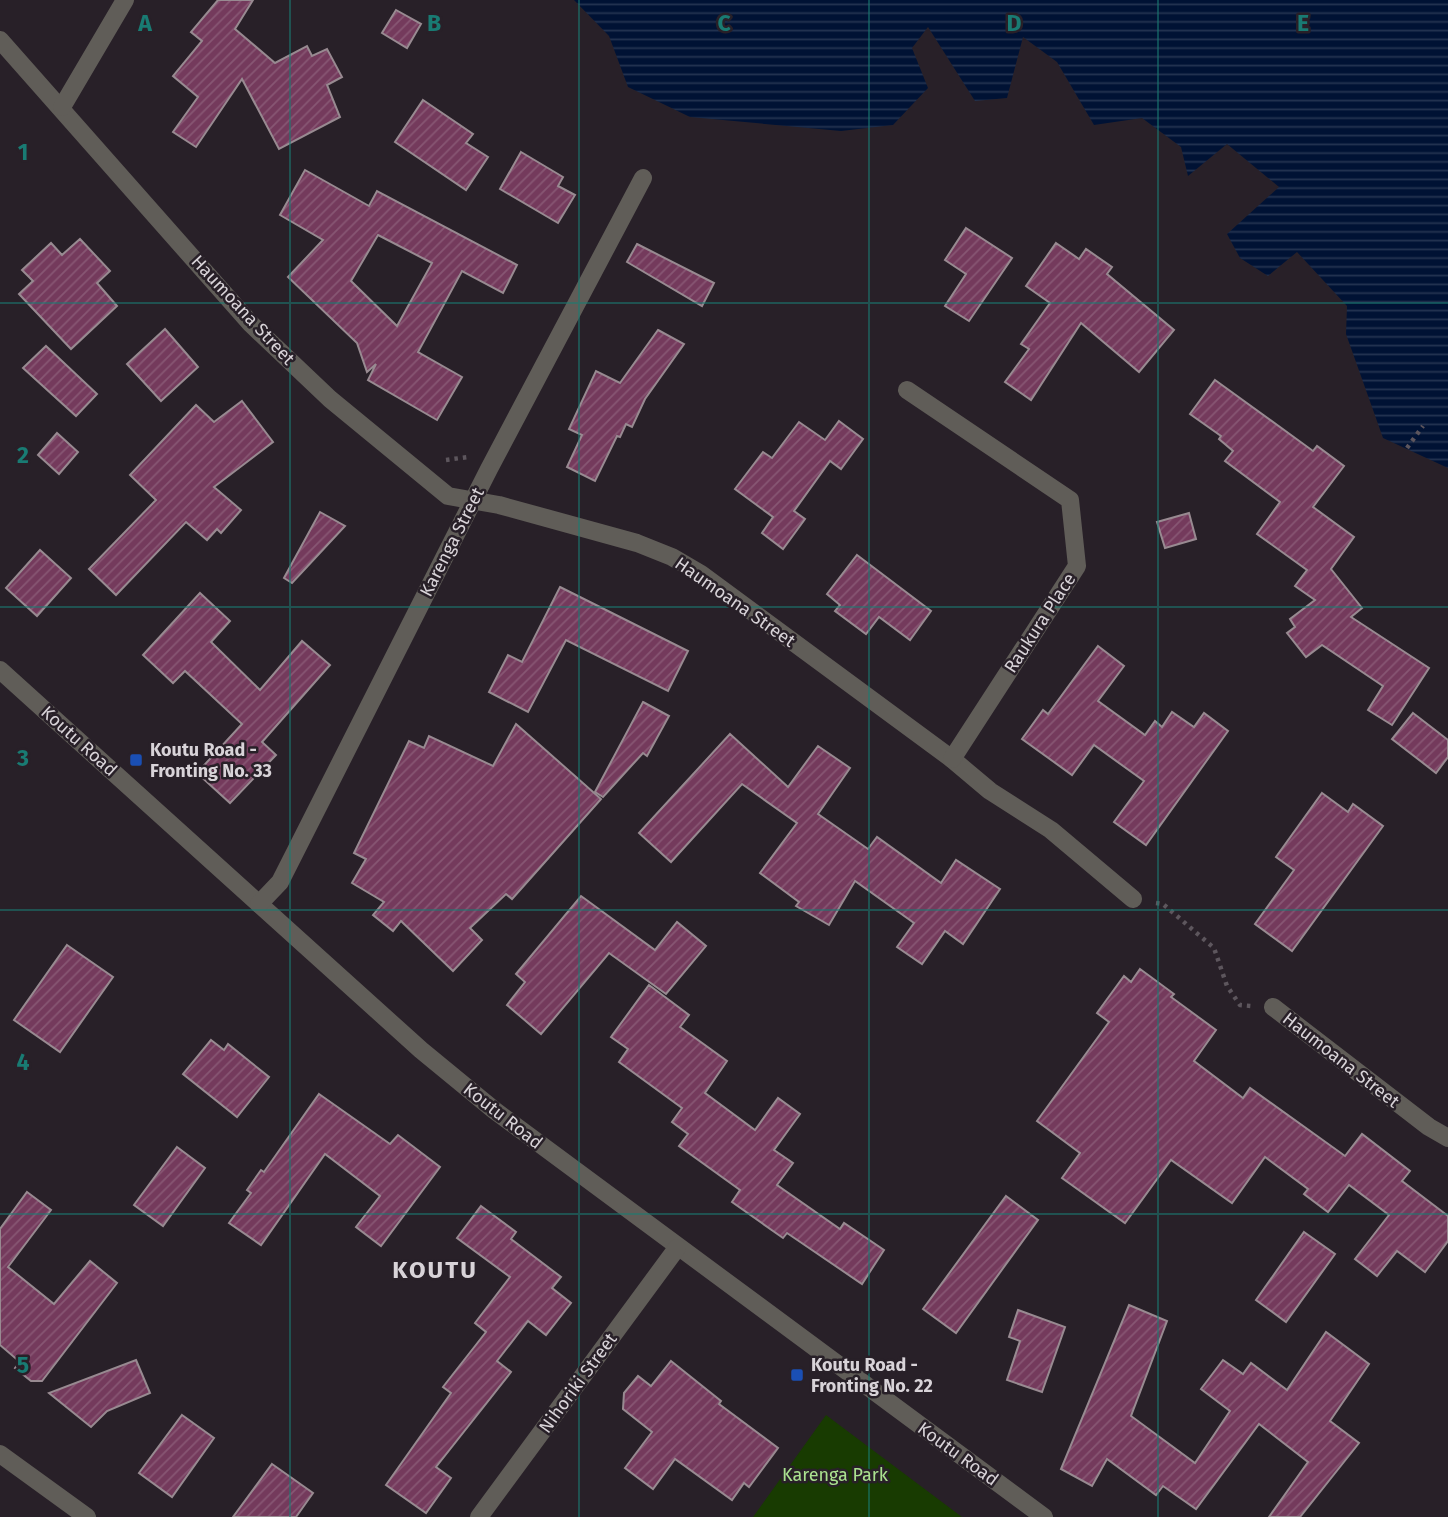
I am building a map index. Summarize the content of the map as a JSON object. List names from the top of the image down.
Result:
{
  "streets": {
    "street": [
      "Haumoana Street",
      "Karenga Street",
      "Raukura Place",
      "Koutu Road",
      "Nihoriki Street"
    ]
  },
  "crossings": [
    ["Haumoana Street", "Karenga Street"],
    ["Haumoana Street", "Raukura Place"],
    ["Karenga Street", "Koutu Road"],
    ["Koutu Road", "Nihoriki Street"]
  ],
  "districts": ["KOUTU"],
  "parks": ["Karenga Park"],
  "places": {
    "transit": ["Koutu Road - Fronting No. 33", "Koutu Road - Fronting No. 22"]
  },
  "grid": {
    "columns": [
      "A",
      "B",
      "C",
      "D",
      "E"
    ],
    "rows": [
      "1",
      "2",
      "3",
      "4",
      "5"
    ]
  }
}
